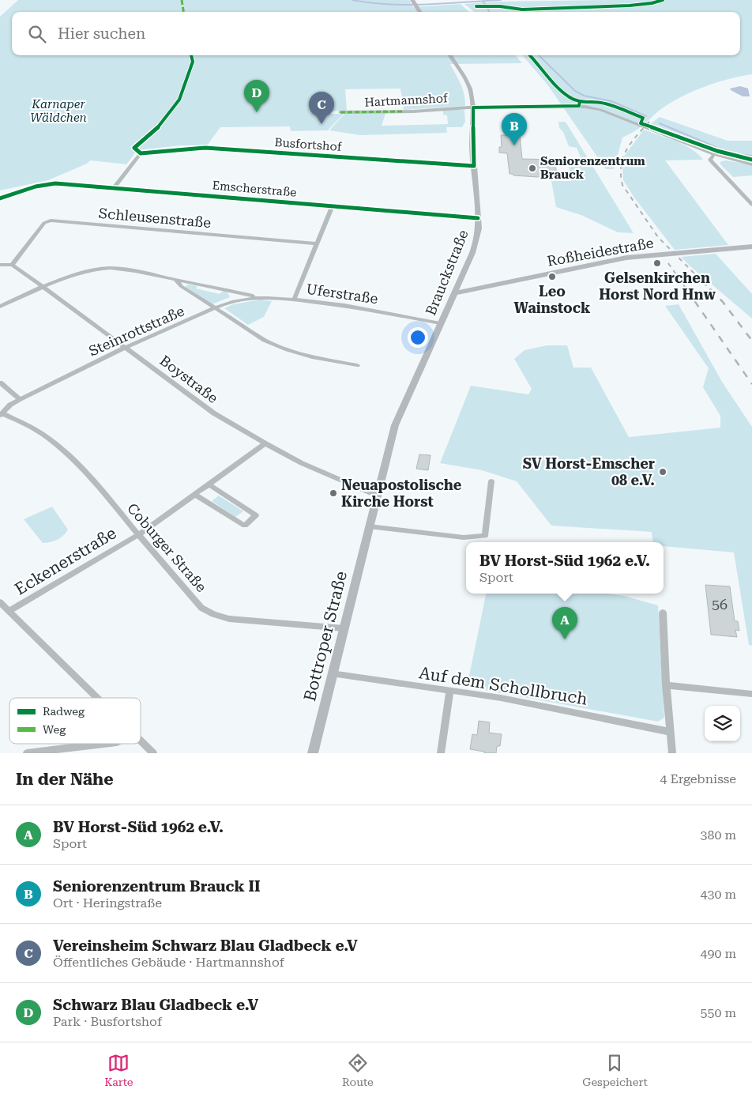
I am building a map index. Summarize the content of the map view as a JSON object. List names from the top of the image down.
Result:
{
  "streets": {
    "main road": ["Roßheidestraße", "Brauckstraße", "Bottroper Straße"],
    "street": [
      "Hartmannshof",
      "Busfortshof",
      "Emscherstraße",
      "Schleusenstraße",
      "Uferstraße",
      "Steinrottstraße",
      "Boystraße",
      "Coburger Straße",
      "Eckenerstraße",
      "Auf dem Schollbruch"
    ]
  },
  "crossings": [
    ["Hartmannshof", "Brauckstraße"],
    ["Busfortshof", "Emscherstraße"],
    ["Busfortshof", "Brauckstraße"],
    ["Emscherstraße", "Brauckstraße"],
    ["Emscherstraße", "Uferstraße"],
    ["Schleusenstraße", "Uferstraße"],
    ["Schleusenstraße", "Boystraße"],
    ["Roßheidestraße", "Brauckstraße"],
    ["Brauckstraße", "Uferstraße"],
    ["Brauckstraße", "Bottroper Straße"],
    ["Uferstraße", "Steinrottstraße"],
    ["Steinrottstraße", "Boystraße"],
    ["Steinrottstraße", "Coburger Straße"],
    ["Boystraße", "Eckenerstraße"],
    ["Boystraße", "Bottroper Straße"],
    ["Coburger Straße", "Eckenerstraße"],
    ["Coburger Straße", "Bottroper Straße"],
    ["Bottroper Straße", "Auf dem Schollbruch"]
  ],
  "parks": ["Karnaper Wäldchen"],
  "places": [
    "Seniorenzentrum Brauck",
    "Gelsenkirchen Horst Nord Hnw",
    "Leo Wainstock",
    "SV Horst-Emscher 08 e.V.",
    "Neuapostolische Kirche Horst"
  ],
  "house_numbers": ["56"],
  "legend": ["Radweg", "Weg"],
  "page": {
    "search": "Hier suchen",
    "pins": [
      "D",
      "C",
      "B",
      "A"
    ],
    "popup": ["BV Horst-Süd 1962 e.V.", "Sport"],
    "heading": ["In der Nähe", "4 Ergebnisse"],
    "list": [
      {
        "mark": "A",
        "name": "BV Horst-Süd 1962 e.V.",
        "note": "Sport",
        "value": "380 m"
      },
      {
        "mark": "B",
        "name": "Seniorenzentrum Brauck II",
        "note": "Ort · Heringstraße",
        "value": "430 m"
      },
      {
        "mark": "C",
        "name": "Vereinsheim Schwarz Blau Gladbeck e.V",
        "note": "Öffentliches Gebäude · Hartmannshof",
        "value": "490 m"
      },
      {
        "mark": "D",
        "name": "Schwarz Blau Gladbeck e.V",
        "note": "Park · Busfortshof",
        "value": "550 m"
      }
    ],
    "nav": ["Karte", "Route", "Gespeichert"]
  }
}
